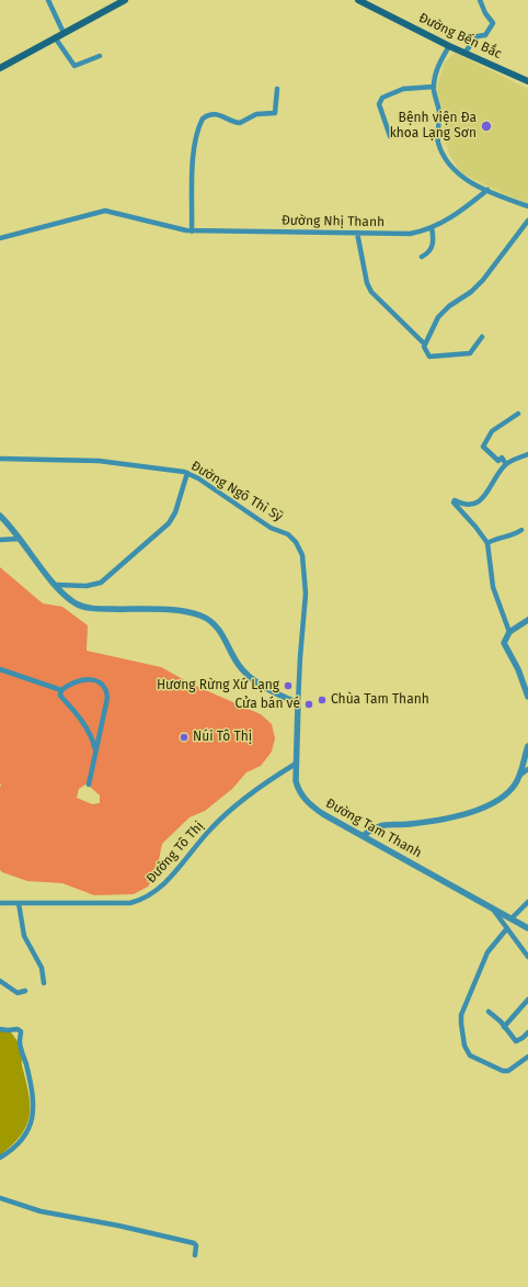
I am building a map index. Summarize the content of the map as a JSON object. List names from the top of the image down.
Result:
{
  "streets": {
    "main road": ["Đường Bến Bắc"],
    "street": [
      "Đường Nhị Thanh",
      "Đường Ngô Thì Sỹ",
      "Đường Tam Thanh",
      "Đường Tô Thị"
    ]
  },
  "crossings": [
    ["Đường Ngô Thì Sỹ", "Đường Tam Thanh"],
    ["Đường Tam Thanh", "Đường Tô Thị"]
  ],
  "places": [
    "Bệnh viện Đa khoa Lạng Sơn",
    "Hương Rừng Xứ Lạng",
    "Chùa Tam Thanh",
    "Cửa bán vé",
    "Núi Tô Thị"
  ]
}
